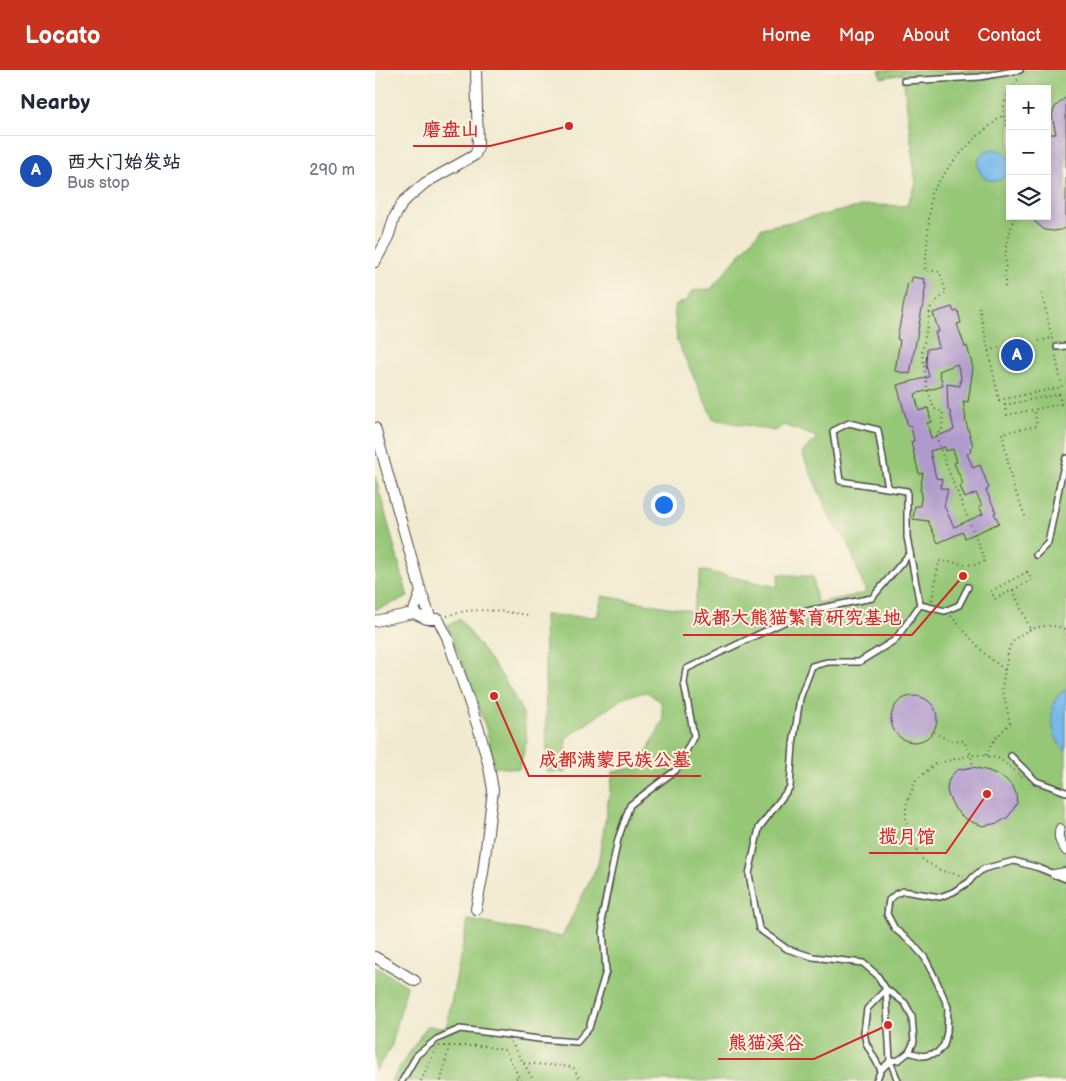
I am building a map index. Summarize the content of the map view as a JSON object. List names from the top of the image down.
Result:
{
  "places": [
    "磨盘山",
    "成都大熊猫繁育研究基地",
    "成都满蒙民族公墓",
    "揽月馆",
    "熊猫溪谷"
  ],
  "page": {
    "header": "Locato",
    "nav": [
      "Home",
      "Map",
      "About",
      "Contact"
    ],
    "heading": "Nearby",
    "map_buttons": ["+", "−"],
    "list": [
      {
        "mark": "A",
        "name": "西大门始发站",
        "note": "Bus stop",
        "value": "290 m"
      }
    ],
    "pins": "A"
  }
}
